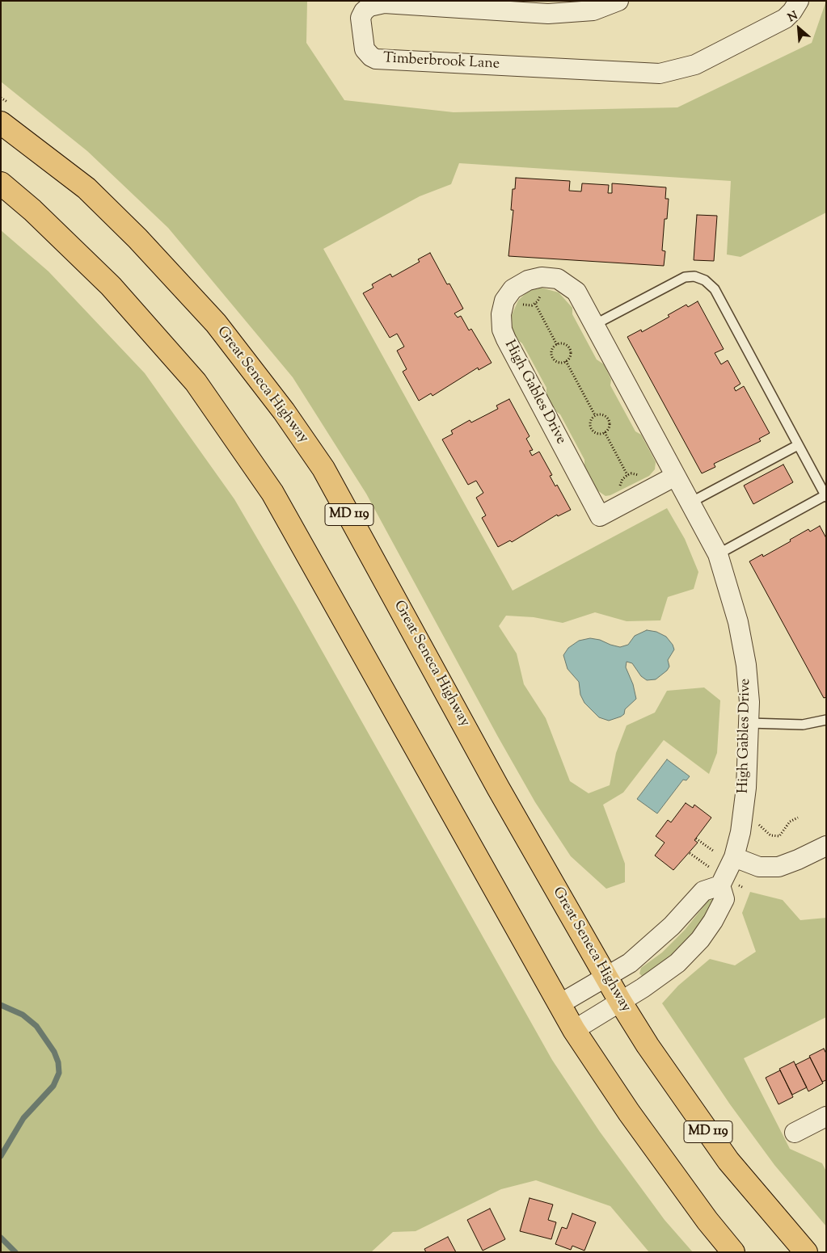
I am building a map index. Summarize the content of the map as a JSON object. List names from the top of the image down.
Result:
{
  "streets": {
    "main road": ["Great Seneca Highway", "MD 119"],
    "street": ["Timberbrook Lane", "High Gables Drive"]
  },
  "crossings": [
    ["Great Seneca Highway", "High Gables Drive"]
  ],
  "north": "top left"
}
